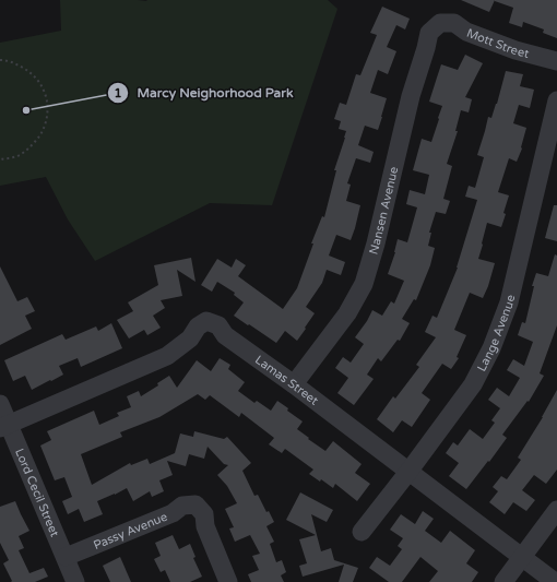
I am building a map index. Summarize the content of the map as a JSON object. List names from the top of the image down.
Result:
{
  "streets": {
    "street": [
      "Mott Street",
      "Nansen Avenue",
      "Lange Avenue",
      "Lamas Street",
      "Lord Cecil Street",
      "Passy Avenue"
    ]
  },
  "crossings": [
    ["Mott Street", "Nansen Avenue"],
    ["Nansen Avenue", "Lamas Street"],
    ["Lange Avenue", "Lamas Street"],
    ["Lamas Street", "Lord Cecil Street"],
    ["Lord Cecil Street", "Passy Avenue"]
  ],
  "places": ["Marcy Neighorhood Park"]
}
